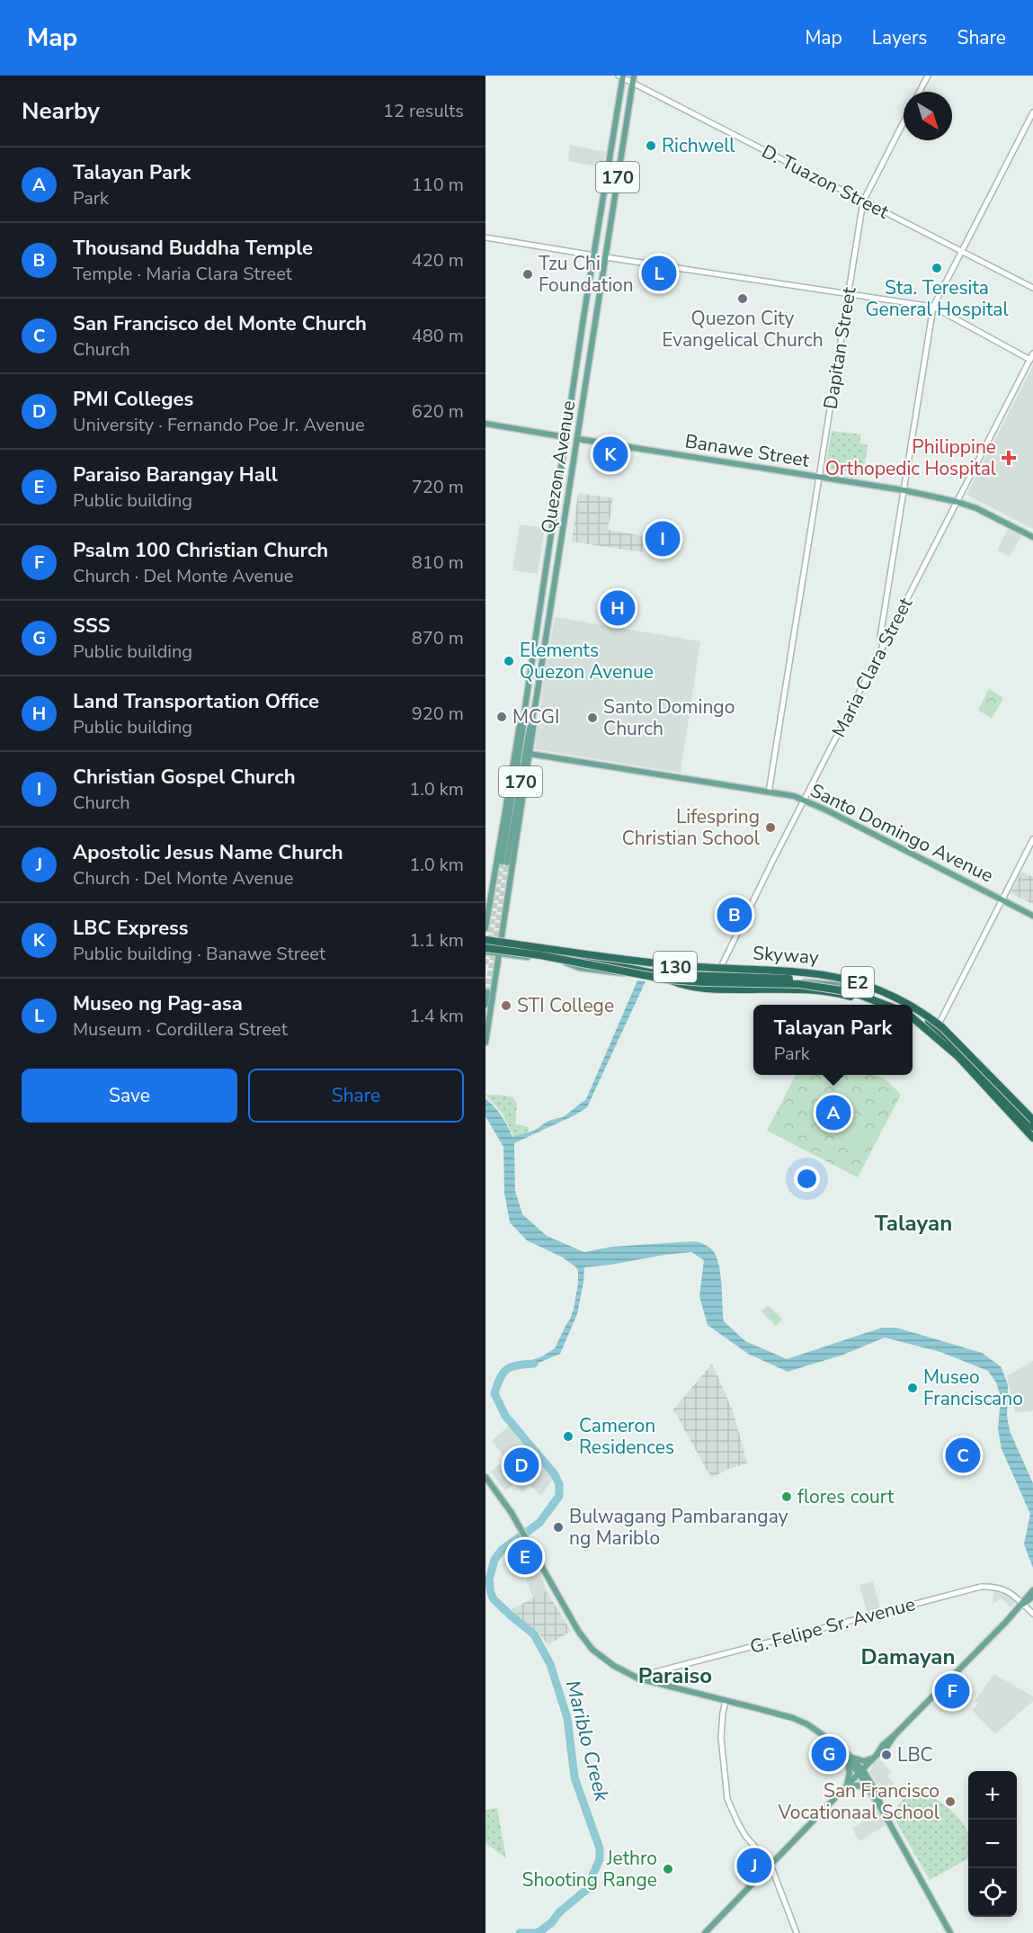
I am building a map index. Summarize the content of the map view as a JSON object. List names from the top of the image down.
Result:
{
  "streets": {
    "highway": ["Skyway", "E2"],
    "main road": [
      "170",
      "Banawe Street",
      "Quezon Avenue",
      "Santo Domingo Avenue",
      "130"
    ],
    "street": [
      "D. Tuazon Street",
      "Dapitan Street",
      "Maria Clara Street",
      "G. Felipe Sr. Avenue"
    ]
  },
  "crossings": [
    ["D. Tuazon Street", "Dapitan Street"],
    ["D. Tuazon Street", "Quezon Avenue"],
    ["Dapitan Street", "Banawe Street"],
    ["Dapitan Street", "Santo Domingo Avenue"],
    ["Banawe Street", "Quezon Avenue"],
    ["Banawe Street", "Maria Clara Street"],
    ["Maria Clara Street", "Santo Domingo Avenue"],
    ["Maria Clara Street", "130"],
    ["Skyway", "130"]
  ],
  "districts": ["Talayan", "Damayan", "Paraiso"],
  "water": ["Mariblo Creek"],
  "places": {
    "other": [
      "Richwell",
      "Sta. Teresita General Hospital",
      "Tzu Chi Foundation",
      "Quezon City Evangelical Church",
      "Elements Quezon Avenue",
      "MCGI",
      "Santo Domingo Church",
      "Lifespring Christian School",
      "STI College",
      "Museo Franciscano",
      "Cameron Residences",
      "flores court",
      "Bulwagang Pambarangay ng Mariblo",
      "LBC",
      "San Francisco Vocationaal School",
      "Jethro Shooting Range"
    ],
    "health": ["Philippine Orthopedic Hospital"]
  },
  "north": "bottom right",
  "page": {
    "header": "Map",
    "nav": ["Map", "Layers", "Share"],
    "heading": ["Nearby", "12 results"],
    "list": [
      {
        "mark": "A",
        "name": "Talayan Park",
        "note": "Park",
        "value": "110 m"
      },
      {
        "mark": "B",
        "name": "Thousand Buddha Temple",
        "note": "Temple · Maria Clara Street",
        "value": "420 m"
      },
      {
        "mark": "C",
        "name": "San Francisco del Monte Church",
        "note": "Church",
        "value": "480 m"
      },
      {
        "mark": "D",
        "name": "PMI Colleges",
        "note": "University · Fernando Poe Jr. Avenue",
        "value": "620 m"
      },
      {
        "mark": "E",
        "name": "Paraiso Barangay Hall",
        "note": "Public building",
        "value": "720 m"
      },
      {
        "mark": "F",
        "name": "Psalm 100 Christian Church",
        "note": "Church · Del Monte Avenue",
        "value": "810 m"
      },
      {
        "mark": "G",
        "name": "SSS",
        "note": "Public building",
        "value": "870 m"
      },
      {
        "mark": "H",
        "name": "Land Transportation Office",
        "note": "Public building",
        "value": "920 m"
      },
      {
        "mark": "I",
        "name": "Christian Gospel Church",
        "note": "Church",
        "value": "1.0 km"
      },
      {
        "mark": "J",
        "name": "Apostolic Jesus Name Church",
        "note": "Church · Del Monte Avenue",
        "value": "1.0 km"
      },
      {
        "mark": "K",
        "name": "LBC Express",
        "note": "Public building · Banawe Street",
        "value": "1.1 km"
      },
      {
        "mark": "L",
        "name": "Museo ng Pag-asa",
        "note": "Museum · Cordillera Street",
        "value": "1.4 km"
      }
    ],
    "pins": [
      "L",
      "K",
      "I",
      "H",
      "B",
      "A",
      "C",
      "D",
      "E",
      "F",
      "G",
      "J"
    ],
    "popup": ["Talayan Park", "Park"],
    "buttons": ["Save", "Share"],
    "map_buttons": ["+", "−"]
  }
}
